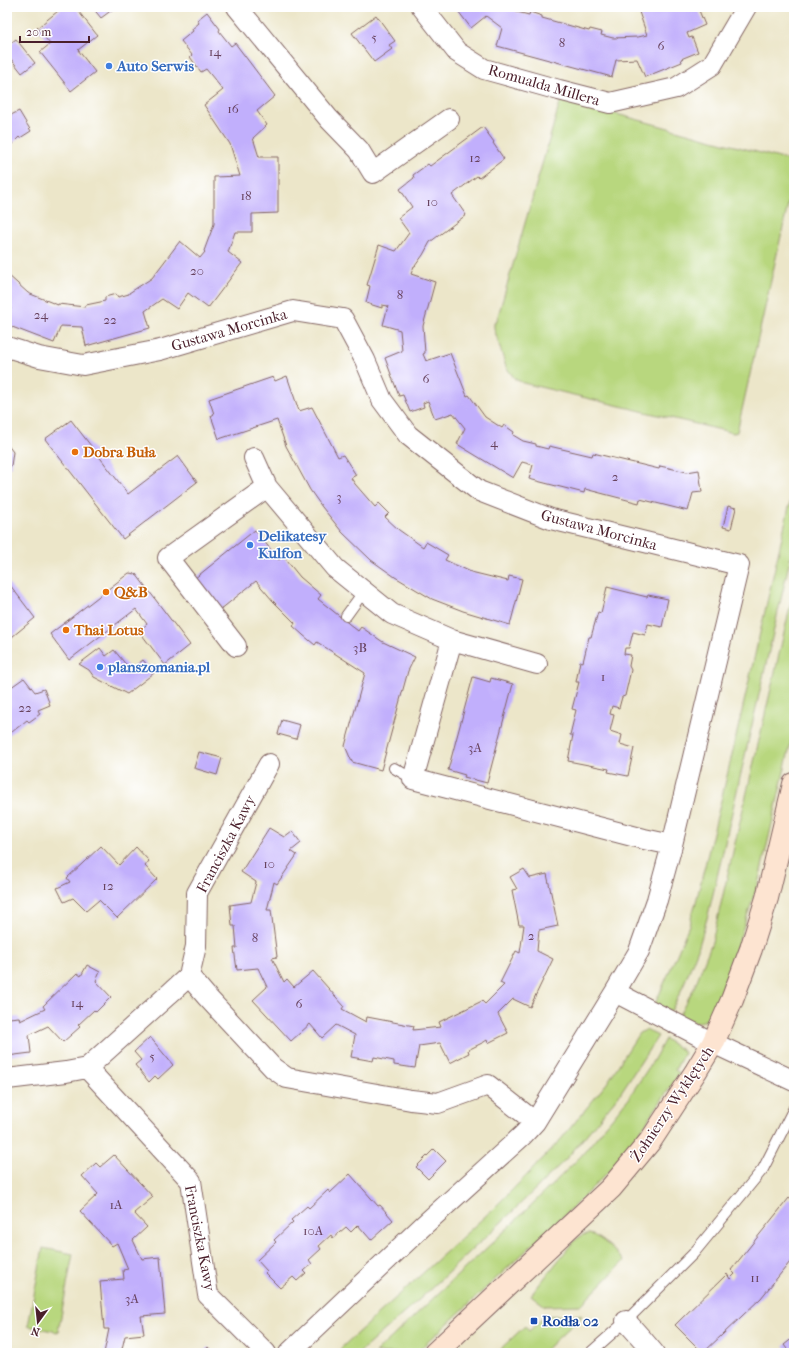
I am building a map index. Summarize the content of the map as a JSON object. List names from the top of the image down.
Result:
{
  "streets": {
    "street": [
      "Romualda Millera",
      "Gustawa Morcinka",
      "Franciszka Kawy",
      "Żołnierzy Wyklętych"
    ]
  },
  "places": {
    "other": [
      "Auto Serwis",
      "Dobra Buła",
      "Delikatesy Kulfon",
      "Q&B",
      "Thai Lotus",
      "planszomania.pl"
    ],
    "transit": ["Rodła 02"]
  },
  "house_numbers": [
    "5",
    "8",
    "6",
    "14",
    "16",
    "12",
    "18",
    "10",
    "20",
    "8",
    "24",
    "22",
    "6",
    "4",
    "2",
    "3",
    "3B",
    "1",
    "22",
    "3A",
    "10",
    "12",
    "2",
    "8",
    "14",
    "6",
    "5",
    "1A",
    "10A",
    "11",
    "3A"
  ],
  "scale_bar": "20 m",
  "north": "bottom"
}
